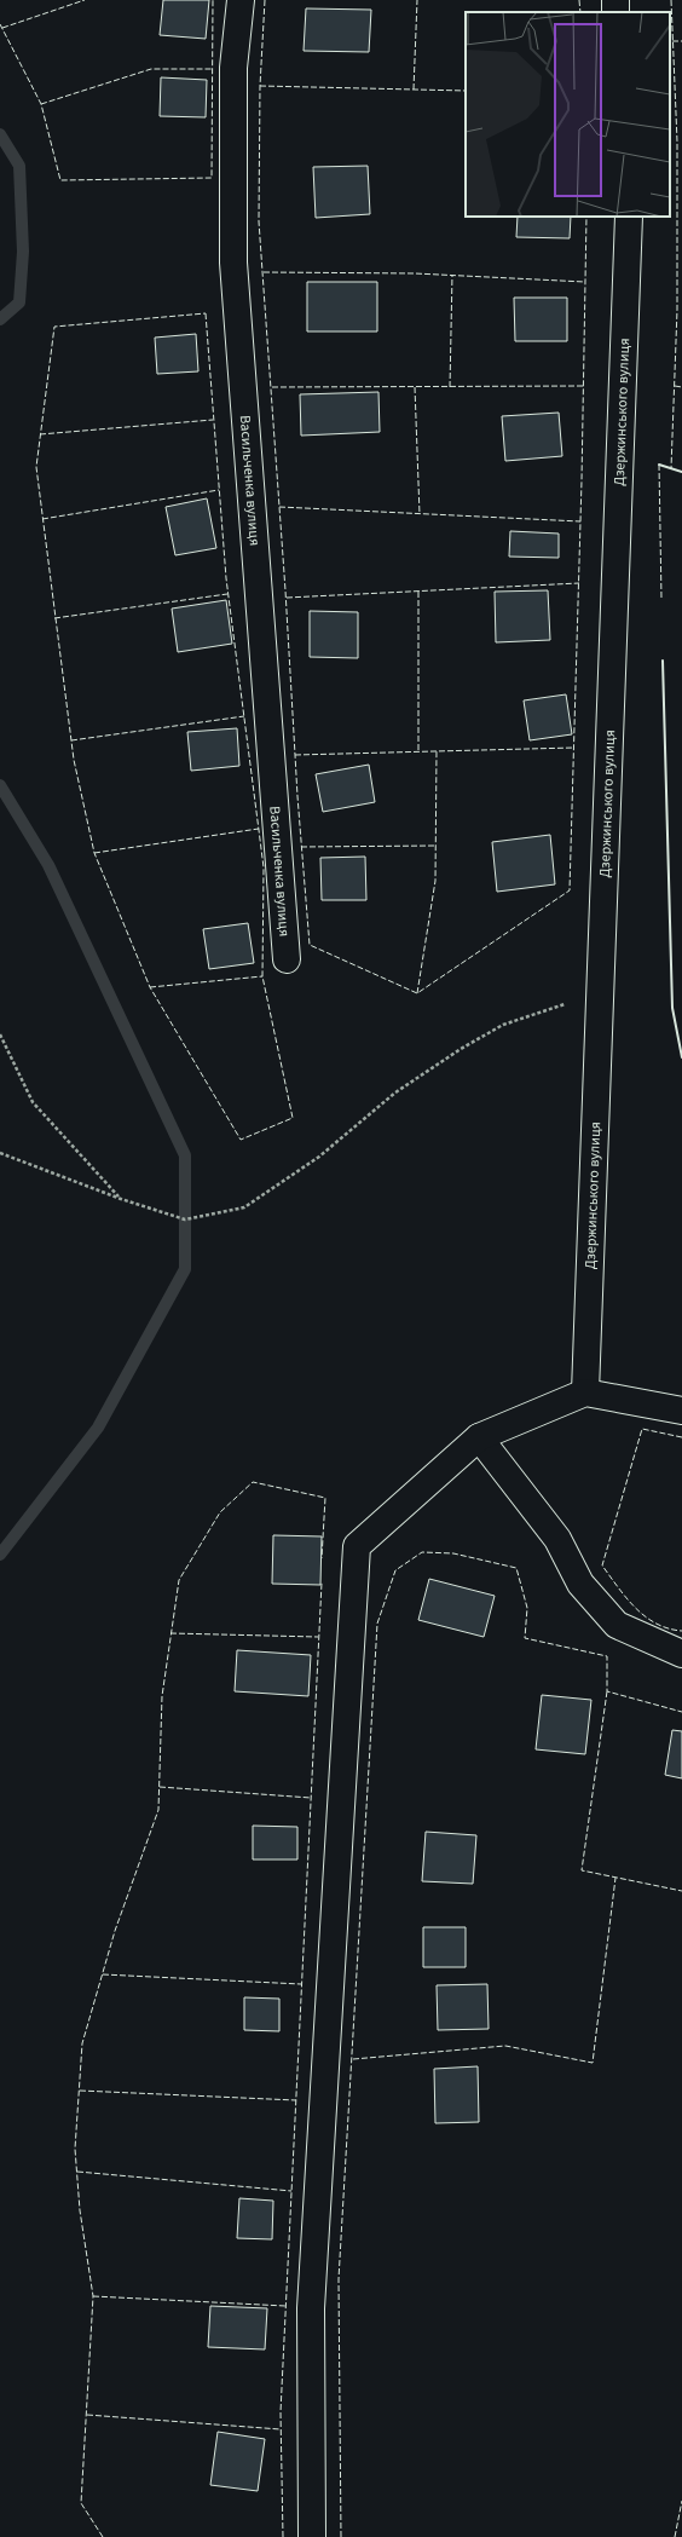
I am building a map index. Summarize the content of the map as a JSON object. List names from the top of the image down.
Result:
{
  "streets": {
    "street": ["Дзержинського вулиця", "Васильченка вулиця"]
  }
}
